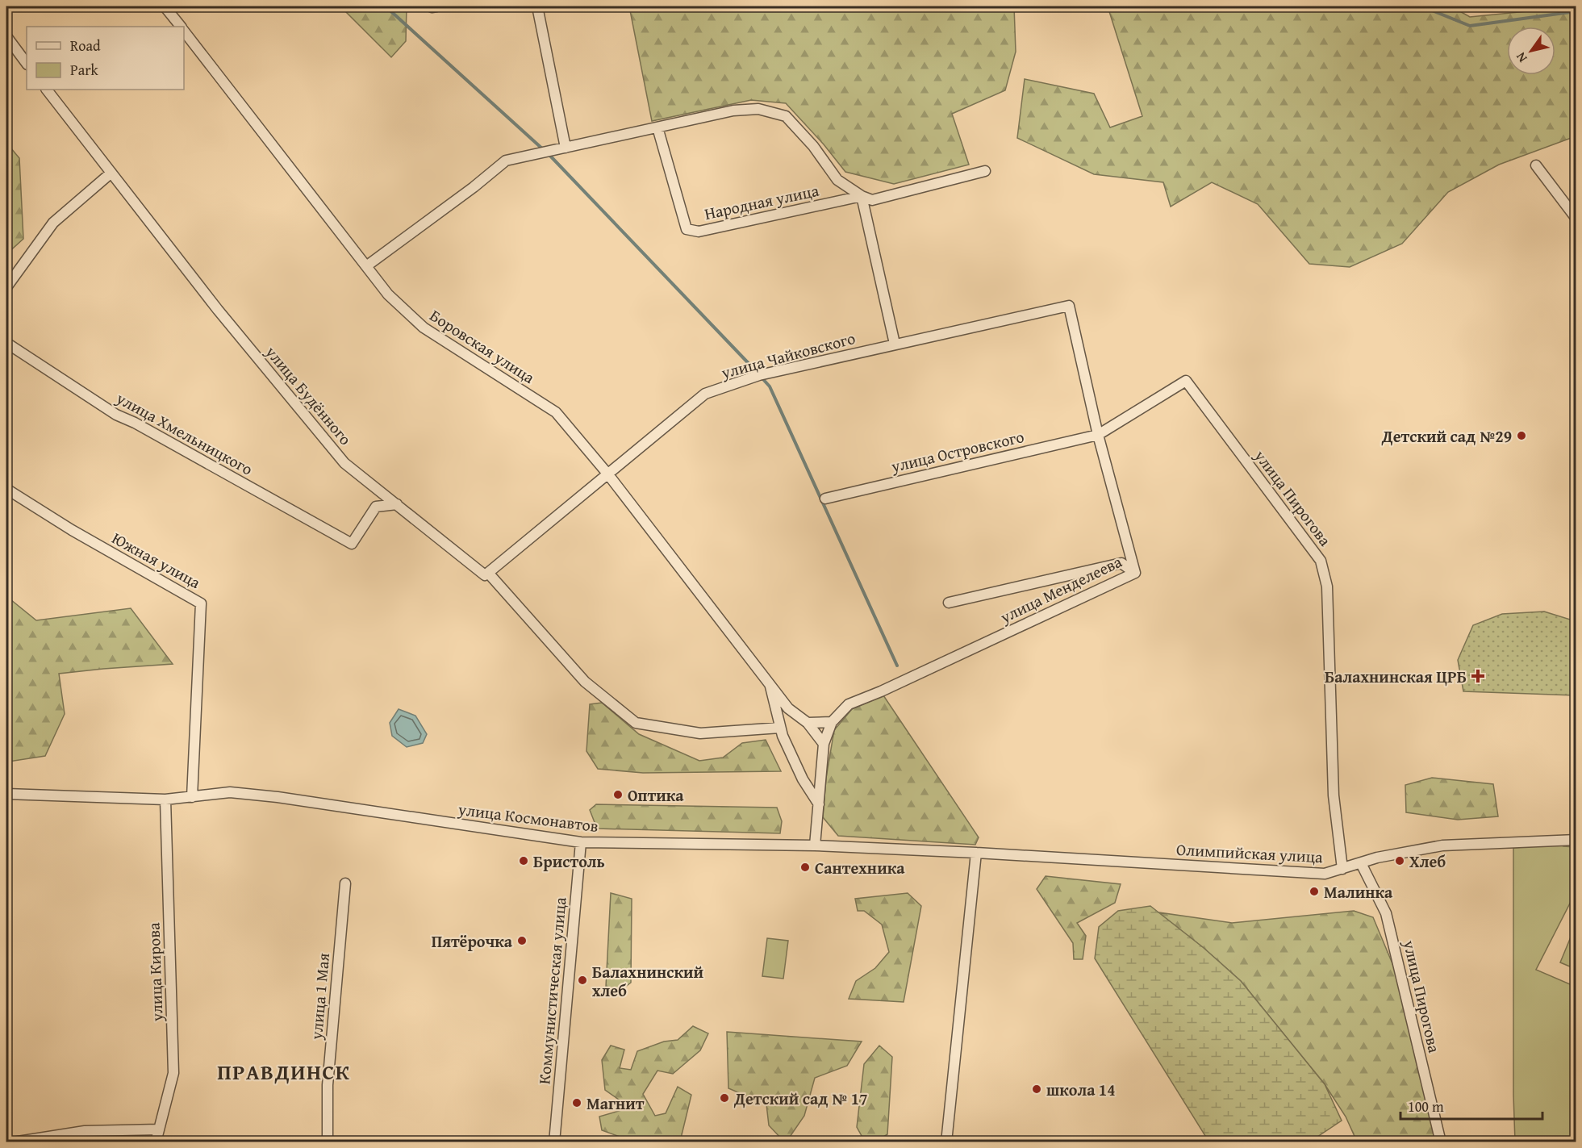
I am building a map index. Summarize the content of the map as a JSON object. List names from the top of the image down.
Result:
{
  "streets": {
    "street": [
      "Народная улица",
      "Боровская улица",
      "улица Чайковского",
      "улица Будённого",
      "улица Хмельницкого",
      "улица Островского",
      "улица Пирогова",
      "Южная улица",
      "улица Менделеева",
      "улица Космонавтов",
      "Олимпийская улица",
      "улица Кирова",
      "Коммунистическая улица",
      "улица 1 Мая"
    ]
  },
  "crossings": [
    ["Народная улица", "Боровская улица"],
    ["Боровская улица", "улица Чайковского"],
    ["Боровская улица", "улица Будённого"],
    ["Боровская улица", "улица Менделеева"],
    ["улица Чайковского", "улица Будённого"],
    ["улица Чайковского", "улица Островского"],
    ["улица Чайковского", "улица Пирогова"],
    ["улица Будённого", "улица Хмельницкого"],
    ["улица Островского", "улица Пирогова"],
    ["улица Пирогова", "Олимпийская улица"],
    ["Южная улица", "улица Космонавтов"],
    ["улица Космонавтов", "Олимпийская улица"],
    ["улица Космонавтов", "улица Кирова"],
    ["улица Космонавтов", "Коммунистическая улица"]
  ],
  "districts": ["ПРАВДИНСК"],
  "places": {
    "other": [
      "Детский сад №29",
      "Оптика",
      "Бристоль",
      "Хлеб",
      "Сантехника",
      "Малинка",
      "Пятёрочка",
      "Балахнинский хлеб",
      "школа 14",
      "Детский сад № 17",
      "Магнит"
    ],
    "health": ["Балахнинская ЦРБ"]
  },
  "legend": ["Road", "Park"],
  "scale_bar": "100 m",
  "north": "bottom left"
}
